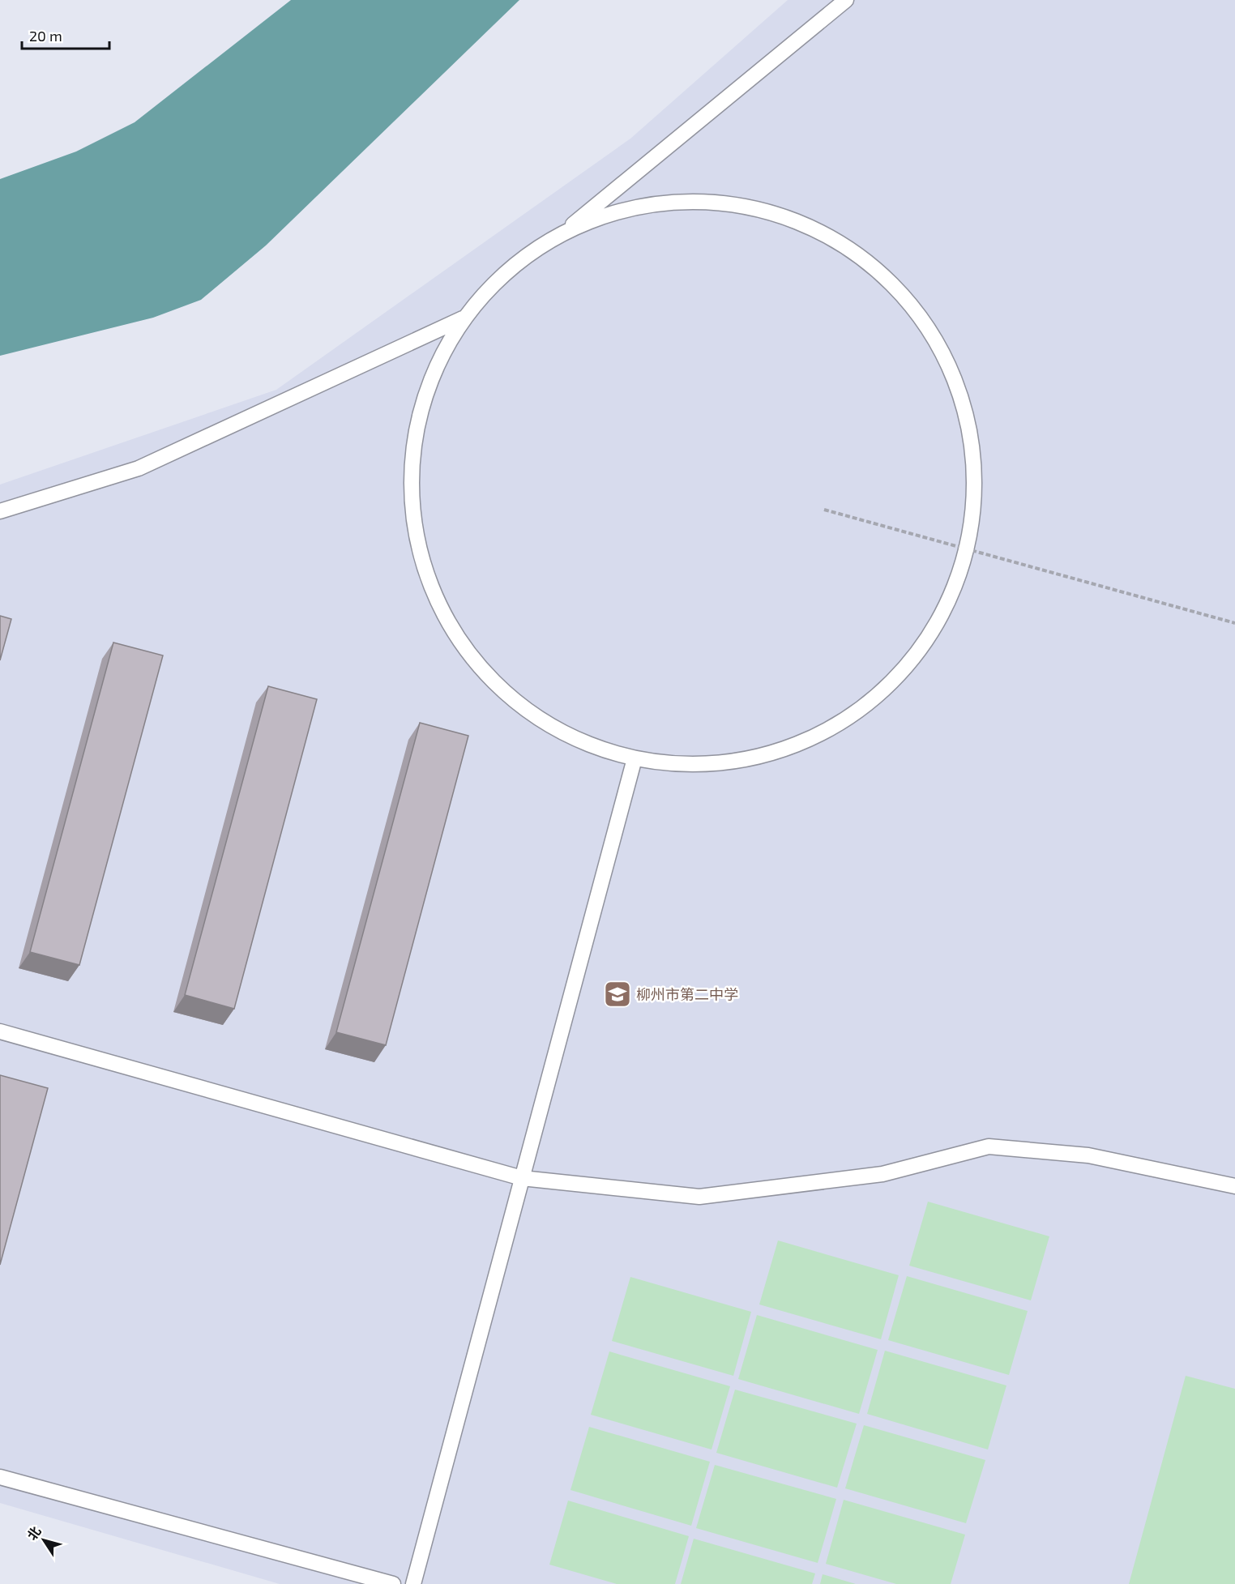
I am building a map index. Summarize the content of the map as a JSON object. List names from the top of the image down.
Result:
{
  "places": {
    "school or university": ["柳州市第二中学"]
  },
  "scale_bar": "20 m",
  "north": "top left"
}
